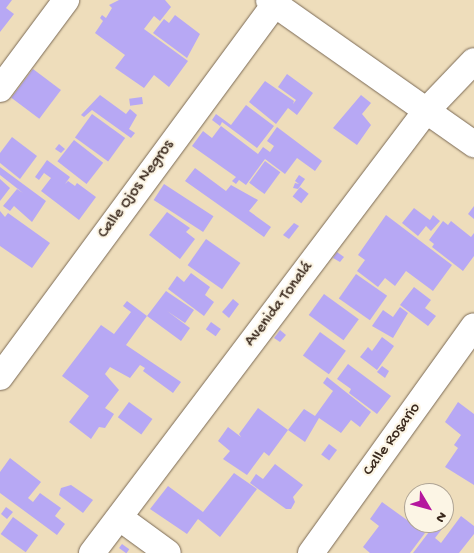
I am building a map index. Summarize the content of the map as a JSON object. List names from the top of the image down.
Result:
{
  "streets": {
    "street": ["Calle Ojos Negros", "Avenida Tonalá", "Calle Rosario"]
  },
  "north": "bottom right"
}
